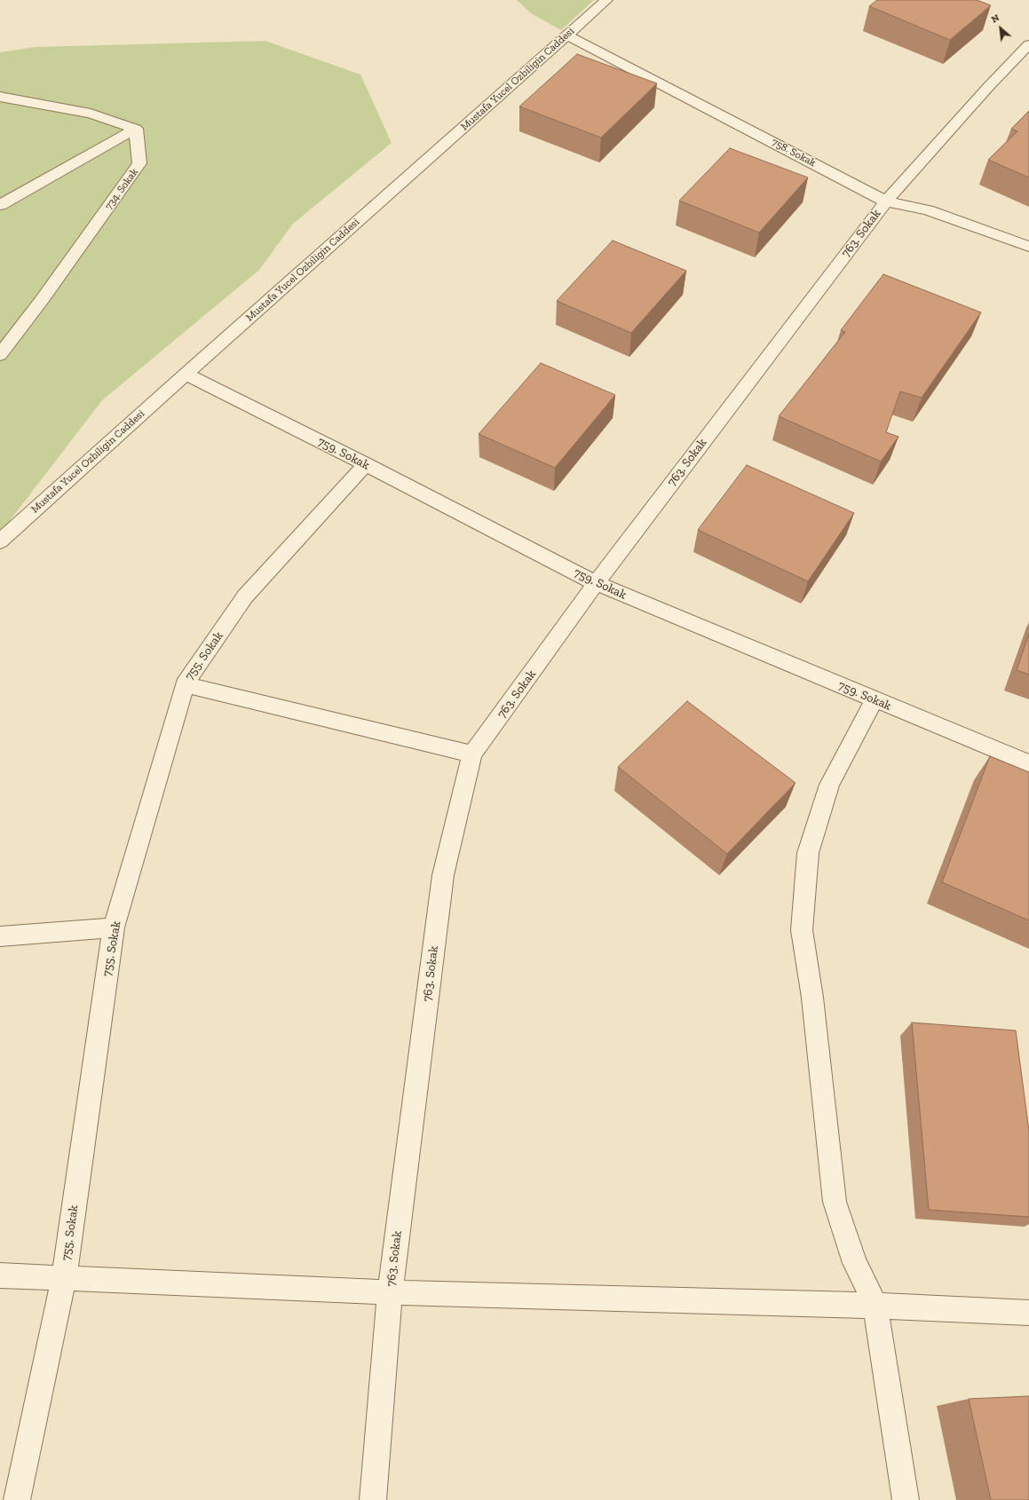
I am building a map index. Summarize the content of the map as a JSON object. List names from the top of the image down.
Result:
{
  "streets": {
    "street": [
      "Mustafa Yucel Ozbiligin Caddesi",
      "758. Sokak",
      "734. Sokak",
      "763. Sokak",
      "759. Sokak",
      "755. Sokak"
    ]
  },
  "crossings": [
    ["Mustafa Yucel Ozbiligin Caddesi", "758. Sokak"],
    ["Mustafa Yucel Ozbiligin Caddesi", "759. Sokak"],
    ["758. Sokak", "763. Sokak"],
    ["763. Sokak", "759. Sokak"],
    ["759. Sokak", "755. Sokak"]
  ],
  "north": "top left"
}
